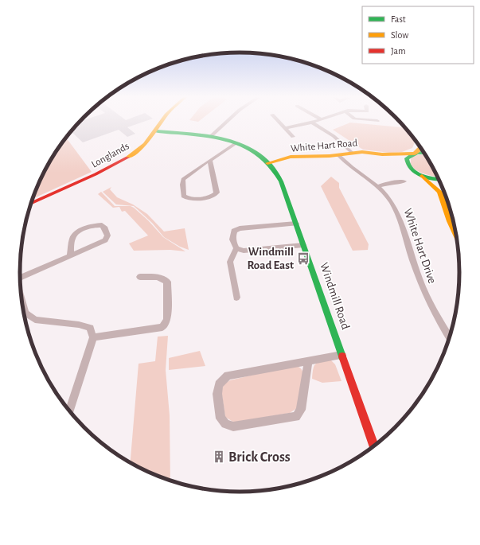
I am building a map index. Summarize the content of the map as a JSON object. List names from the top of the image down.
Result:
{
  "streets": {
    "street": [
      "White Hart Road",
      "Longlands",
      "White Hart Drive",
      "Windmill Road"
    ]
  },
  "crossings": [
    ["White Hart Road", "White Hart Drive"],
    ["White Hart Road", "Windmill Road"],
    ["Longlands", "Windmill Road"]
  ],
  "places": {
    "bus stop": ["Windmill Road East"],
    "building": ["Brick Cross"]
  },
  "legend": ["Fast", "Slow", "Jam"]
}
